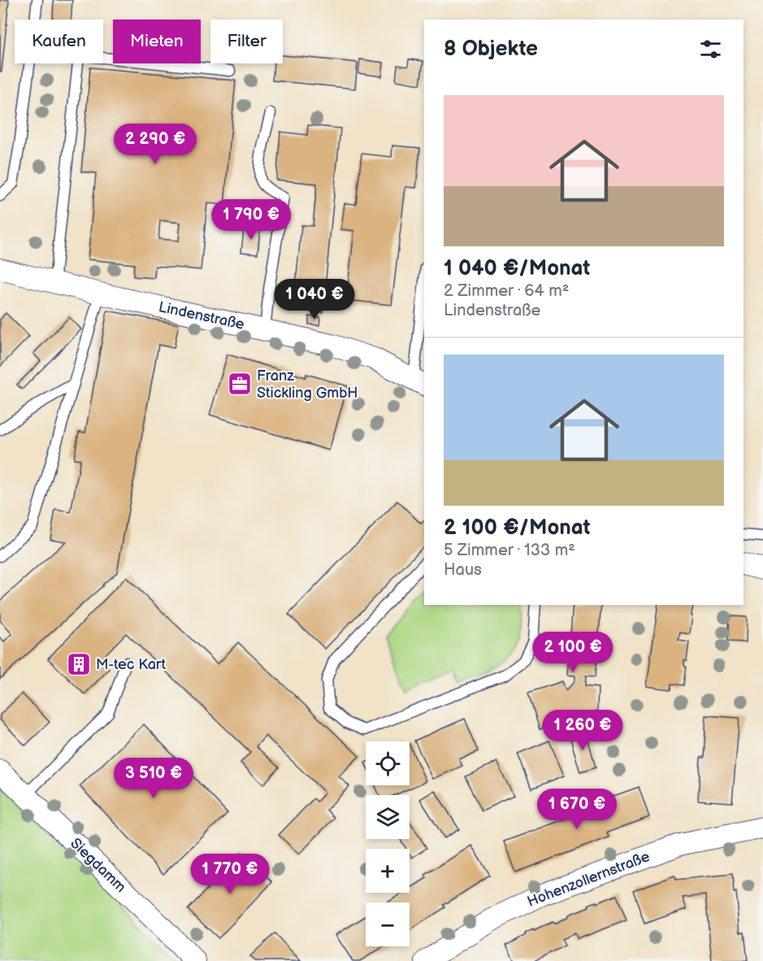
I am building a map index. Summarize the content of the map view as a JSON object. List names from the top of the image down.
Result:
{
  "streets": {
    "street": ["Lindenstraße", "Siegdamm", "Hohenzollernstraße"]
  },
  "places": {
    "office": ["Franz Stickling GmbH"],
    "building": ["M-tec Kart"]
  },
  "page": {
    "chip": ["Kaufen", "Mieten", "Filter"],
    "heading": "8 Objekte",
    "list": [
      {
        "name": "1 040 €/Monat",
        "note": "2 Zimmer · 64 m² · Lindenstraße"
      },
      {
        "name": "2 100 €/Monat",
        "note": "5 Zimmer · 133 m² · Haus"
      }
    ],
    "price": [
      "2 290 €",
      "1 790 €",
      "1 040 €",
      "2 100 €",
      "1 260 €",
      "3 510 €",
      "1 670 €",
      "1 770 €"
    ],
    "map_buttons": ["+", "−"]
  }
}
